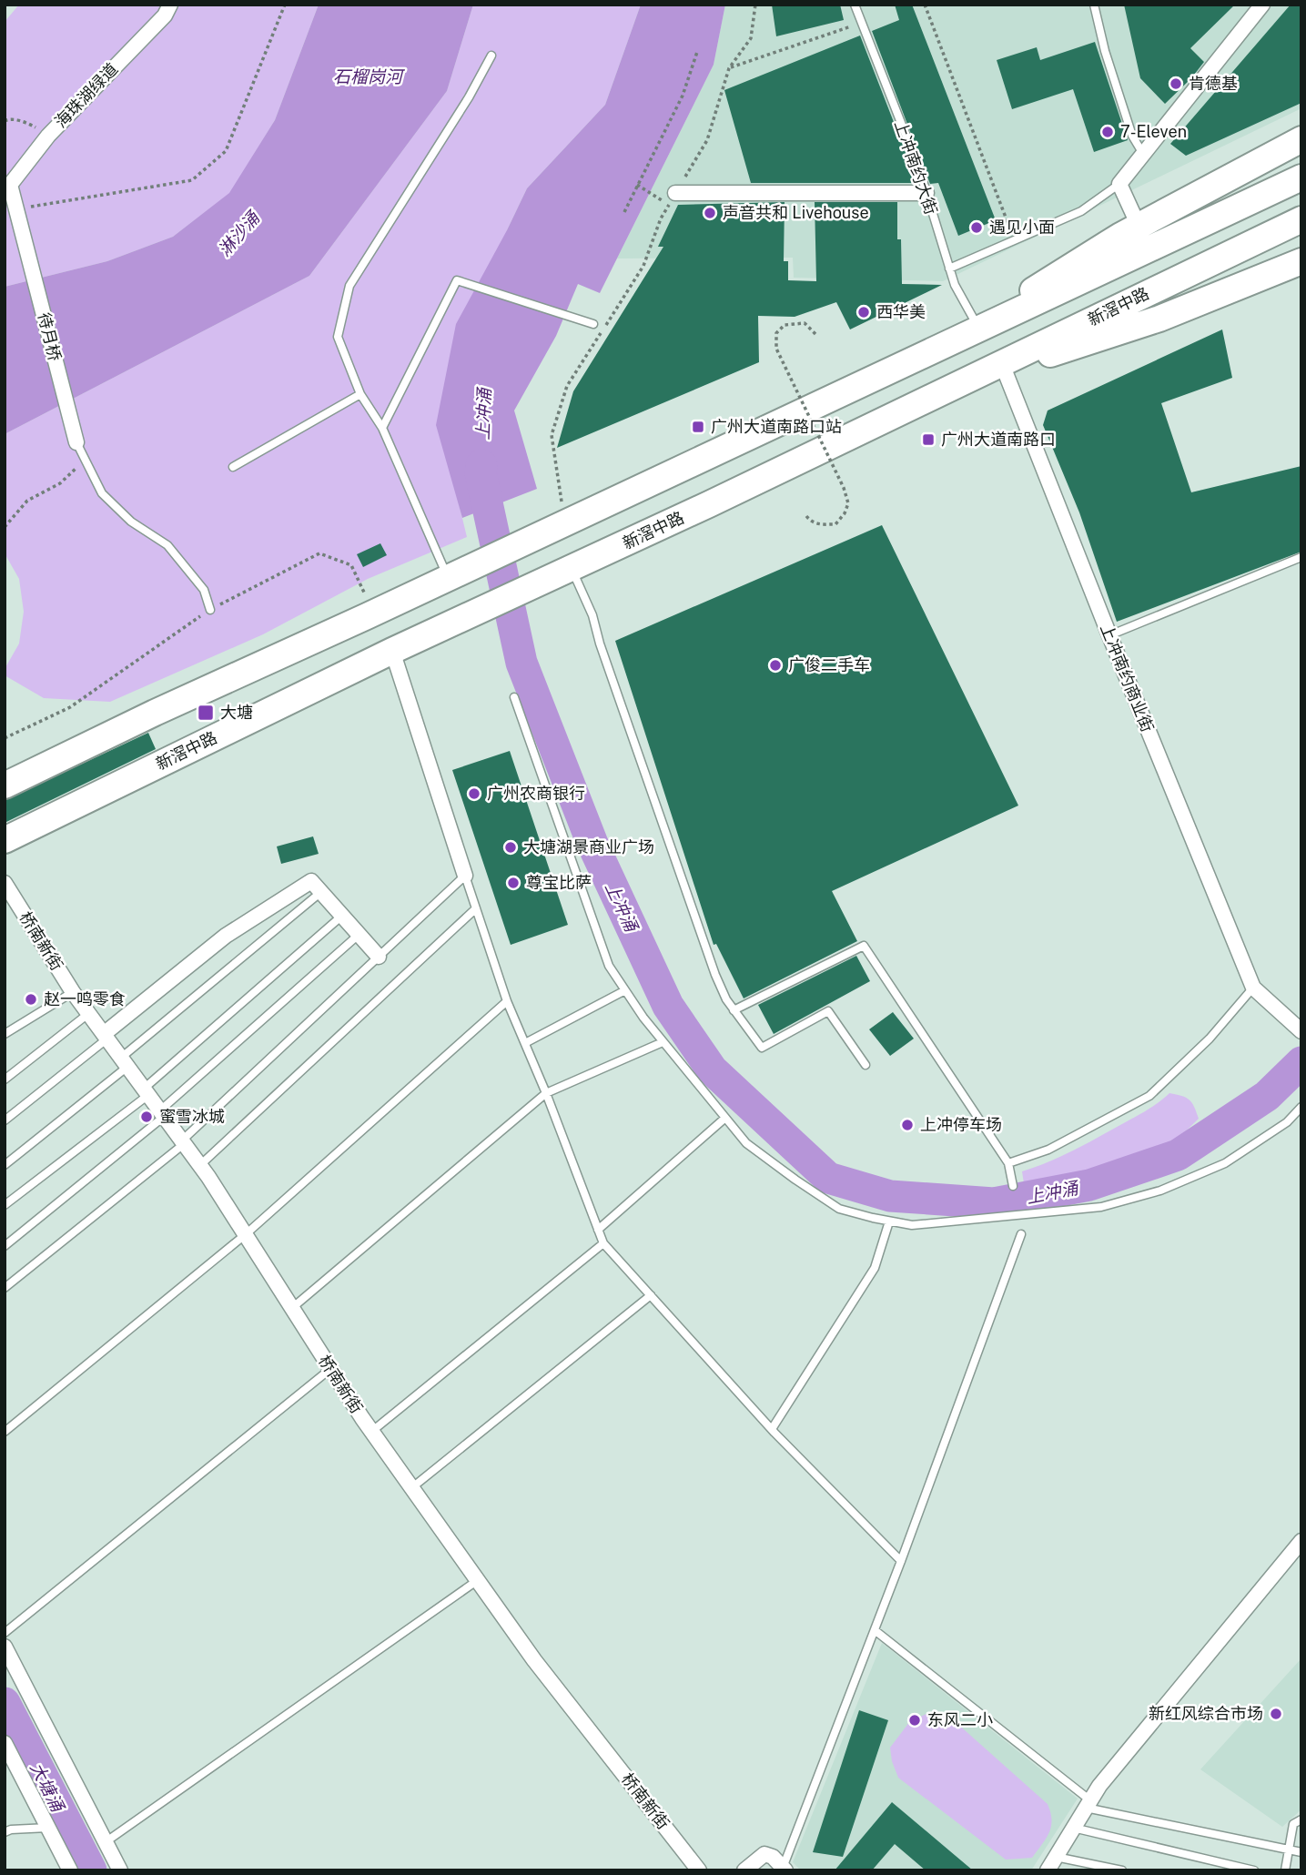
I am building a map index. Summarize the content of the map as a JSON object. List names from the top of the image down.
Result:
{
  "streets": {
    "highway": ["新滘中路"],
    "street": [
      "海珠湖绿道",
      "待月桥",
      "上冲南约商业街",
      "桥南新街"
    ],
    "lane": ["上冲南约大街"]
  },
  "crossings": [
    ["海珠湖绿道", "待月桥"]
  ],
  "water": [
    "石榴岗河",
    "淋沙涌",
    "上冲涌",
    "大塘涌"
  ],
  "places": {
    "other": [
      "肯德基",
      "7-Eleven",
      "声音共和 Livehouse",
      "遇见小面",
      "西华美",
      "广俊二手车",
      "广州农商银行",
      "大塘湖景商业广场",
      "尊宝比萨",
      "赵一鸣零食",
      "蜜雪冰城",
      "上冲停车场",
      "新红风综合市场",
      "东风二小"
    ],
    "transit": ["广州大道南路口站", "广州大道南路口", "大塘"]
  }
}
